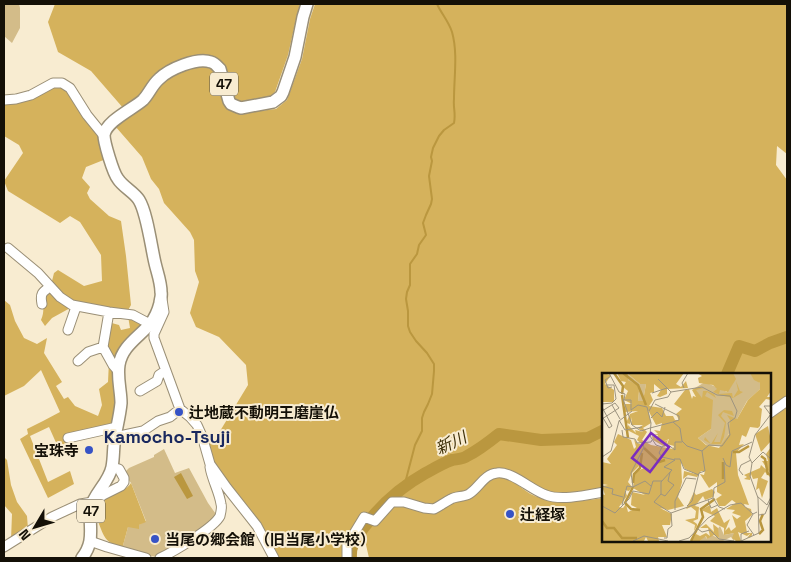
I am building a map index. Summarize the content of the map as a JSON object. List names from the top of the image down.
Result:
{
  "streets": {
    "main road": ["47"]
  },
  "districts": ["Kamocho-Tsuji"],
  "water": ["新川"],
  "places": [
    "辻地蔵不動明王磨崖仏",
    "宝珠寺",
    "辻経塚",
    "当尾の郷会館（旧当尾小学校）"
  ],
  "north": "bottom left"
}
